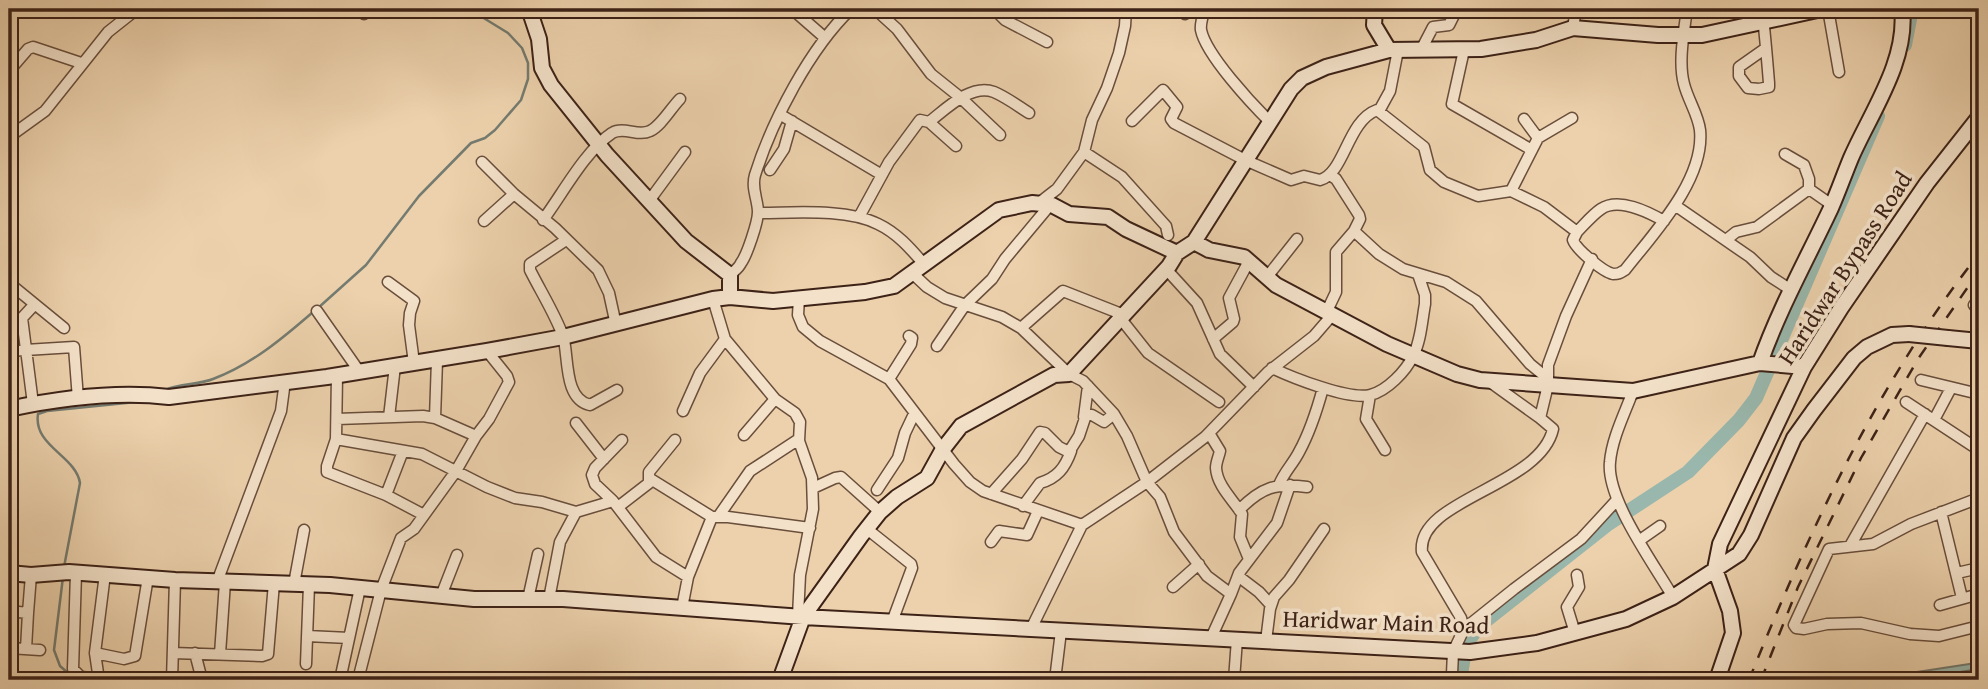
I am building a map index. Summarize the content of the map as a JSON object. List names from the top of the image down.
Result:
{
  "streets": {
    "street": ["Haridwar Bypass Road", "Haridwar Main Road"]
  },
  "crossings": [
    ["Haridwar Bypass Road", "Haridwar Main Road"]
  ]
}
